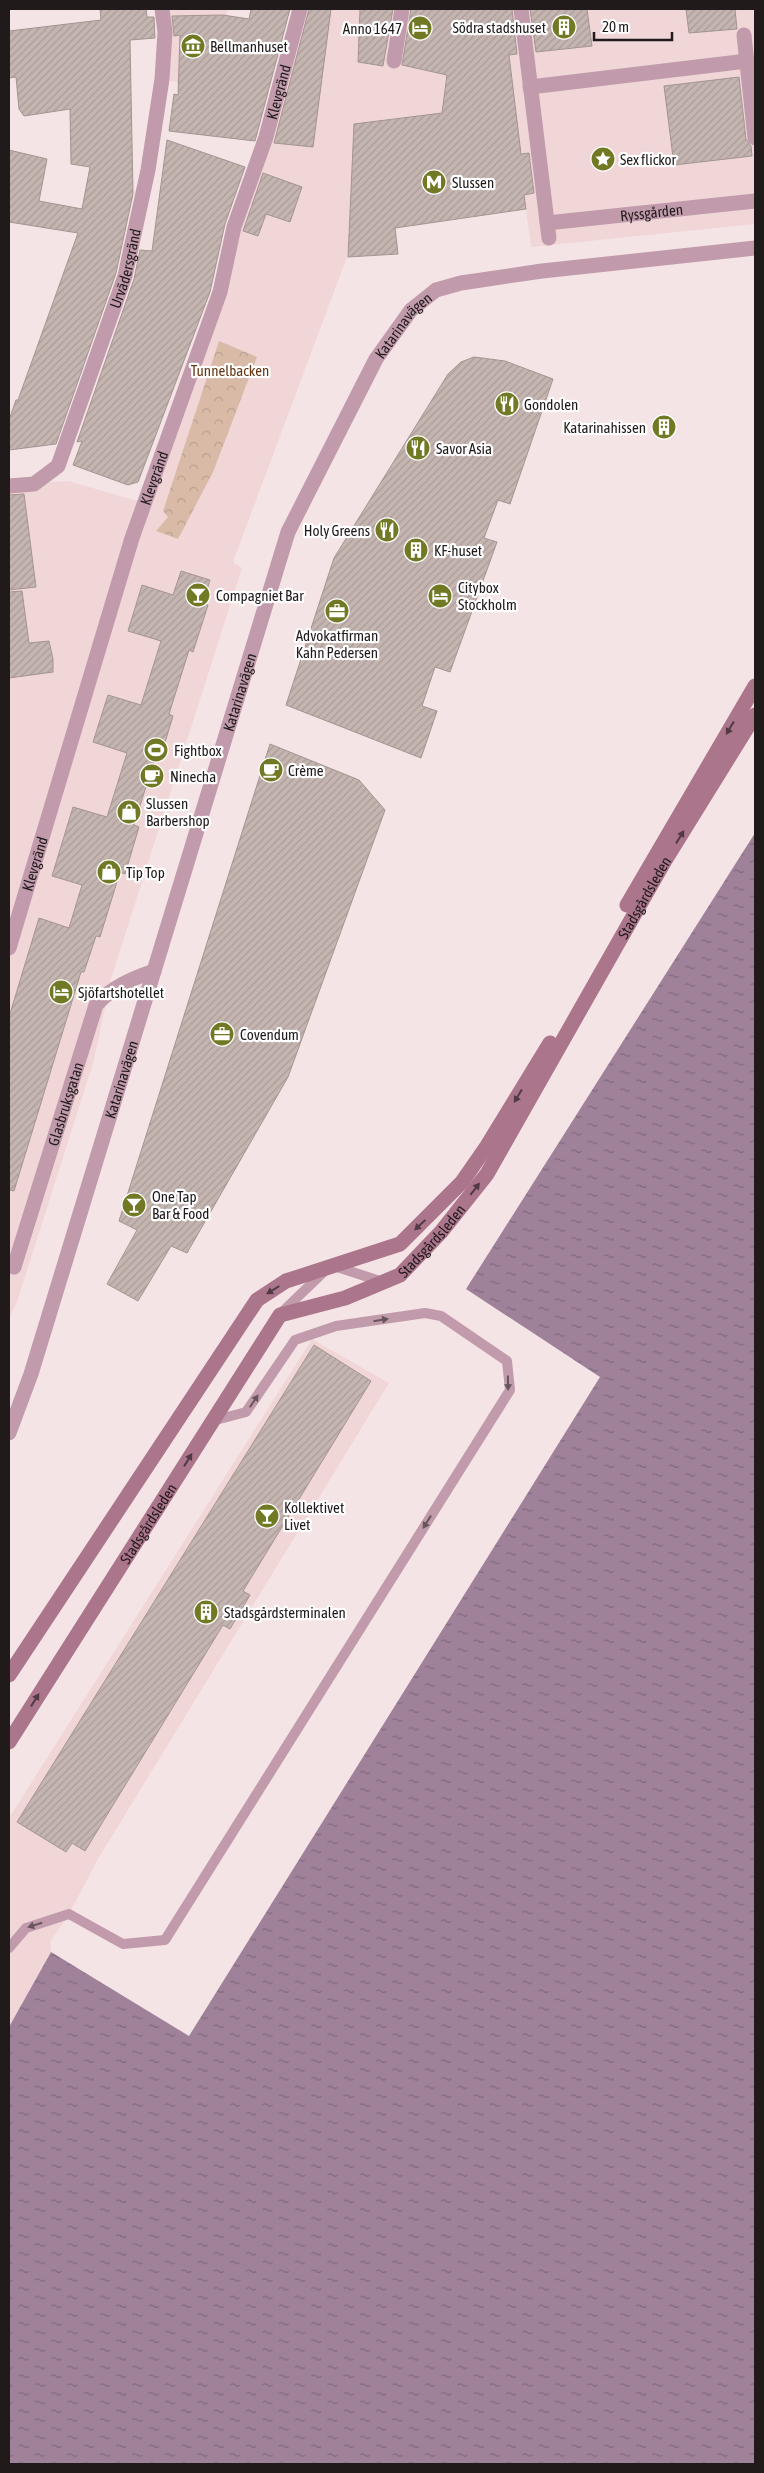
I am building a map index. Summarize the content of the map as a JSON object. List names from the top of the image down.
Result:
{
  "streets": {
    "main road": ["Stadsgårdsleden"],
    "street": [
      "Klevgränd",
      "Ryssgården",
      "Urvädersgränd",
      "Katarinavägen",
      "Glasbruksgatan"
    ]
  },
  "crossings": [
    ["Katarinavägen", "Glasbruksgatan"]
  ],
  "parks": ["Tunnelbacken"],
  "places": {
    "building": [
      "Södra stadshuset",
      "Katarinahissen",
      "KF-huset",
      "Stadsgårdsterminalen"
    ],
    "hotel": ["Anno 1647", "Citybox Stockholm", "Sjöfartshotellet"],
    "museum": ["Bellmanhuset"],
    "place": ["Sex flickor"],
    "metro station": ["Slussen"],
    "restaurant": ["Gondolen", "Savor Asia", "Holy Greens"],
    "bar": ["Compagniet Bar", "One Tap Bar & Food", "Kollektivet Livet"],
    "office": ["Advokatfirman Kahn Pedersen", "Covendum"],
    "sports": ["Fightbox"],
    "cafe": ["Crème", "Ninecha"],
    "shop": ["Slussen Barbershop", "Tip Top"]
  },
  "scale_bar": "20 m"
}
